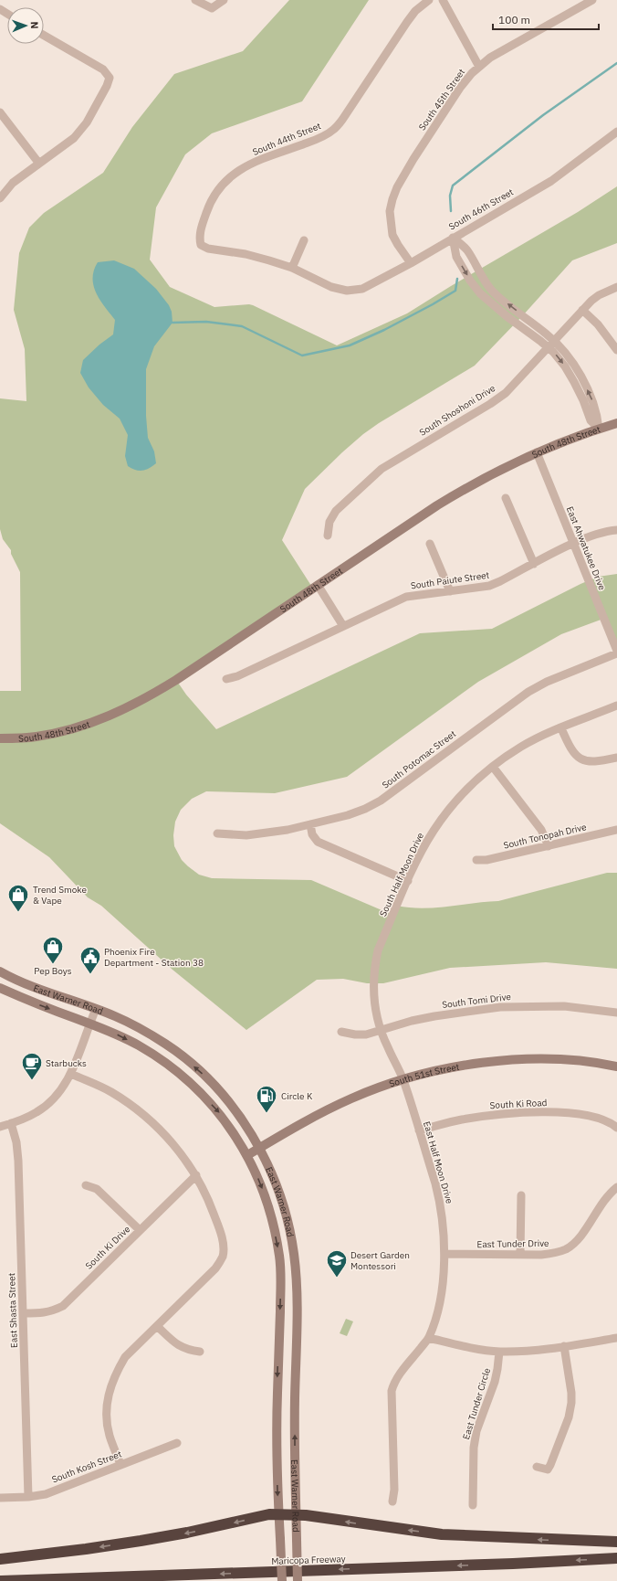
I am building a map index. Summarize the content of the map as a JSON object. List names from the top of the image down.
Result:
{
  "streets": {
    "highway": ["Maricopa Freeway"],
    "main road": ["South 48th Street", "East Warner Road", "South 51st Street"],
    "street": [
      "South 45th Street",
      "South 44th Street",
      "South 46th Street",
      "South Shoshoni Drive",
      "East Ahwatukee Drive",
      "South Paiute Street",
      "South Potomac Street",
      "South Tonopah Drive",
      "South Half Moon Drive",
      "South Tomi Drive",
      "South Ki Road",
      "East Half Moon Drive",
      "East Tunder Drive",
      "South Ki Drive",
      "East Shasta Street",
      "East Tunder Circle",
      "South Kosh Street"
    ]
  },
  "crossings": [
    ["South 45th Street", "South 46th Street"],
    ["South 44th Street", "South 46th Street"],
    ["South 48th Street", "East Ahwatukee Drive"],
    ["East Ahwatukee Drive", "South Paiute Street"],
    ["East Ahwatukee Drive", "South Potomac Street"],
    ["South Half Moon Drive", "South Tomi Drive"],
    ["South Half Moon Drive", "South 51st Street"],
    ["South Half Moon Drive", "East Half Moon Drive"],
    ["East Warner Road", "South 51st Street"],
    ["South 51st Street", "East Half Moon Drive"],
    ["South Ki Road", "East Half Moon Drive"],
    ["East Half Moon Drive", "East Tunder Drive"],
    ["South Ki Drive", "East Shasta Street"],
    ["East Shasta Street", "South Kosh Street"]
  ],
  "places": {
    "shop": ["Trend Smoke & Vape", "Pep Boys"],
    "public building": ["Phoenix Fire Department - Station 38"],
    "cafe": ["Starbucks"],
    "fuel station": ["Circle K"],
    "school or university": ["Desert Garden Montessori"]
  },
  "scale_bar": "100 m",
  "north": "right"
}
